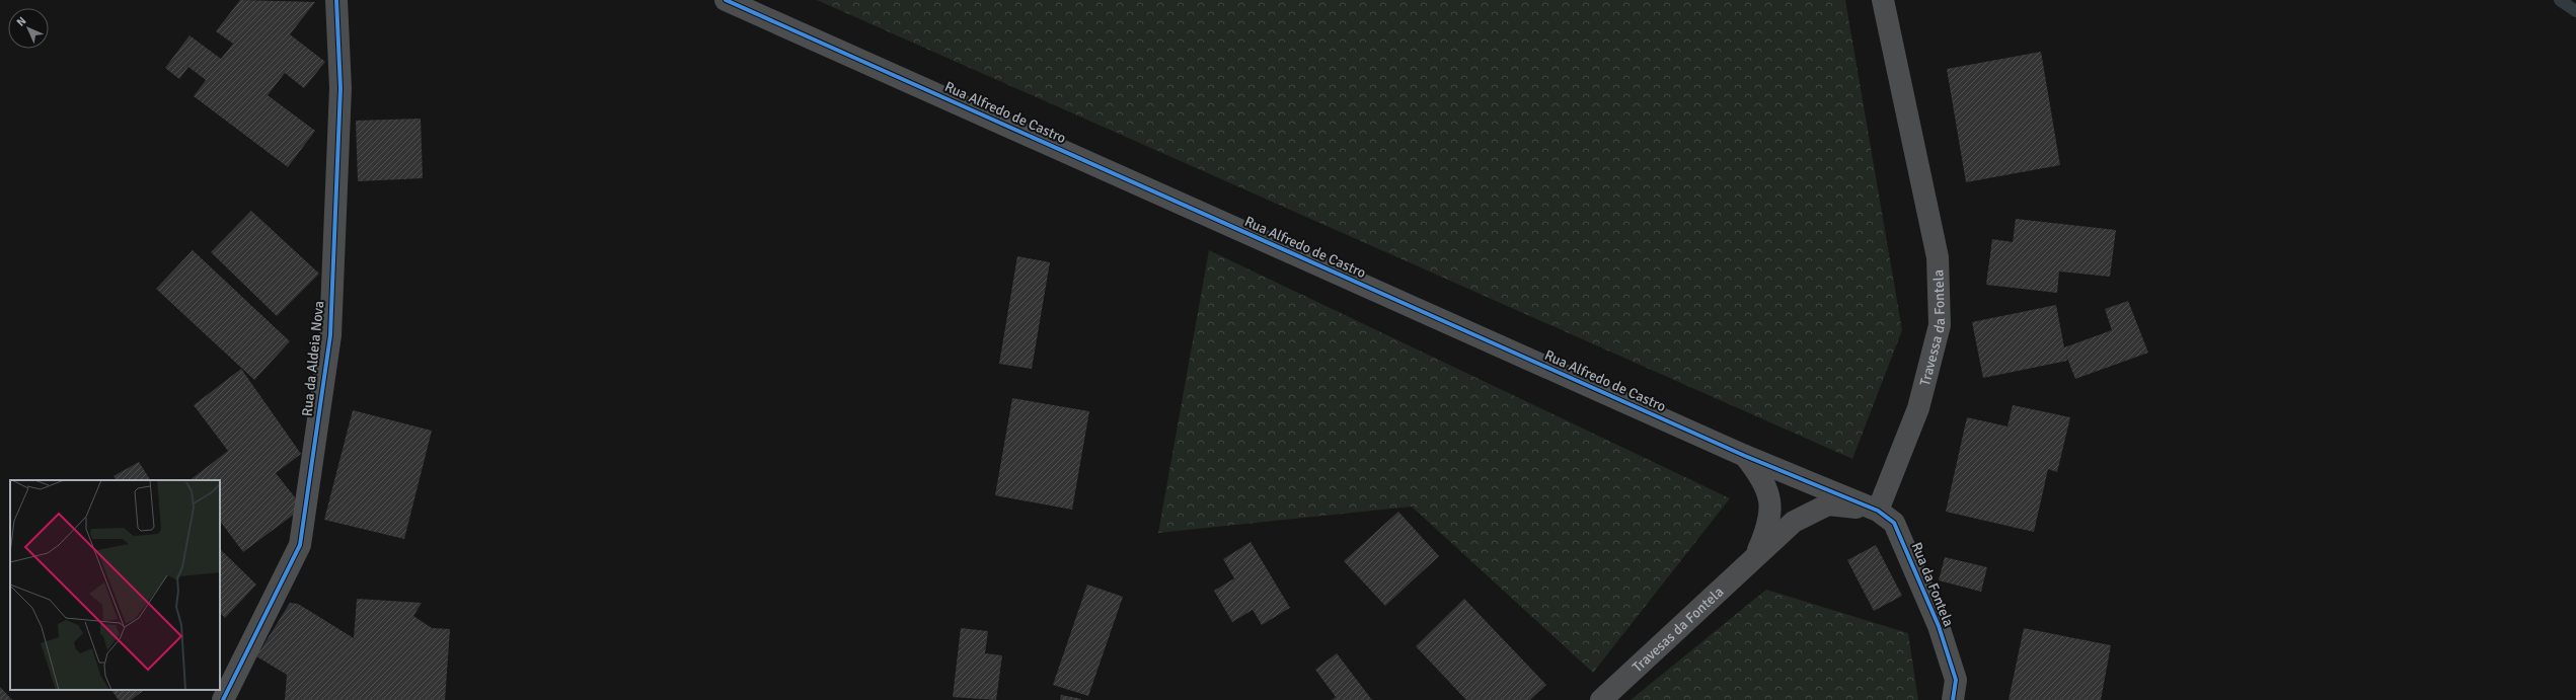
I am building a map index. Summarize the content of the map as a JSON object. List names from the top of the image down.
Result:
{
  "streets": {
    "street": [
      "Rua Alfredo de Castro",
      "Travessa da Fontela",
      "Rua da Aldeia Nova",
      "Rua da Fontela",
      "Travesas da Fontela"
    ]
  },
  "crossings": [
    ["Rua Alfredo de Castro", "Travessa da Fontela"],
    ["Rua Alfredo de Castro", "Rua da Fontela"],
    ["Rua Alfredo de Castro", "Travesas da Fontela"],
    ["Travessa da Fontela", "Rua da Fontela"]
  ],
  "north": "top left"
}
